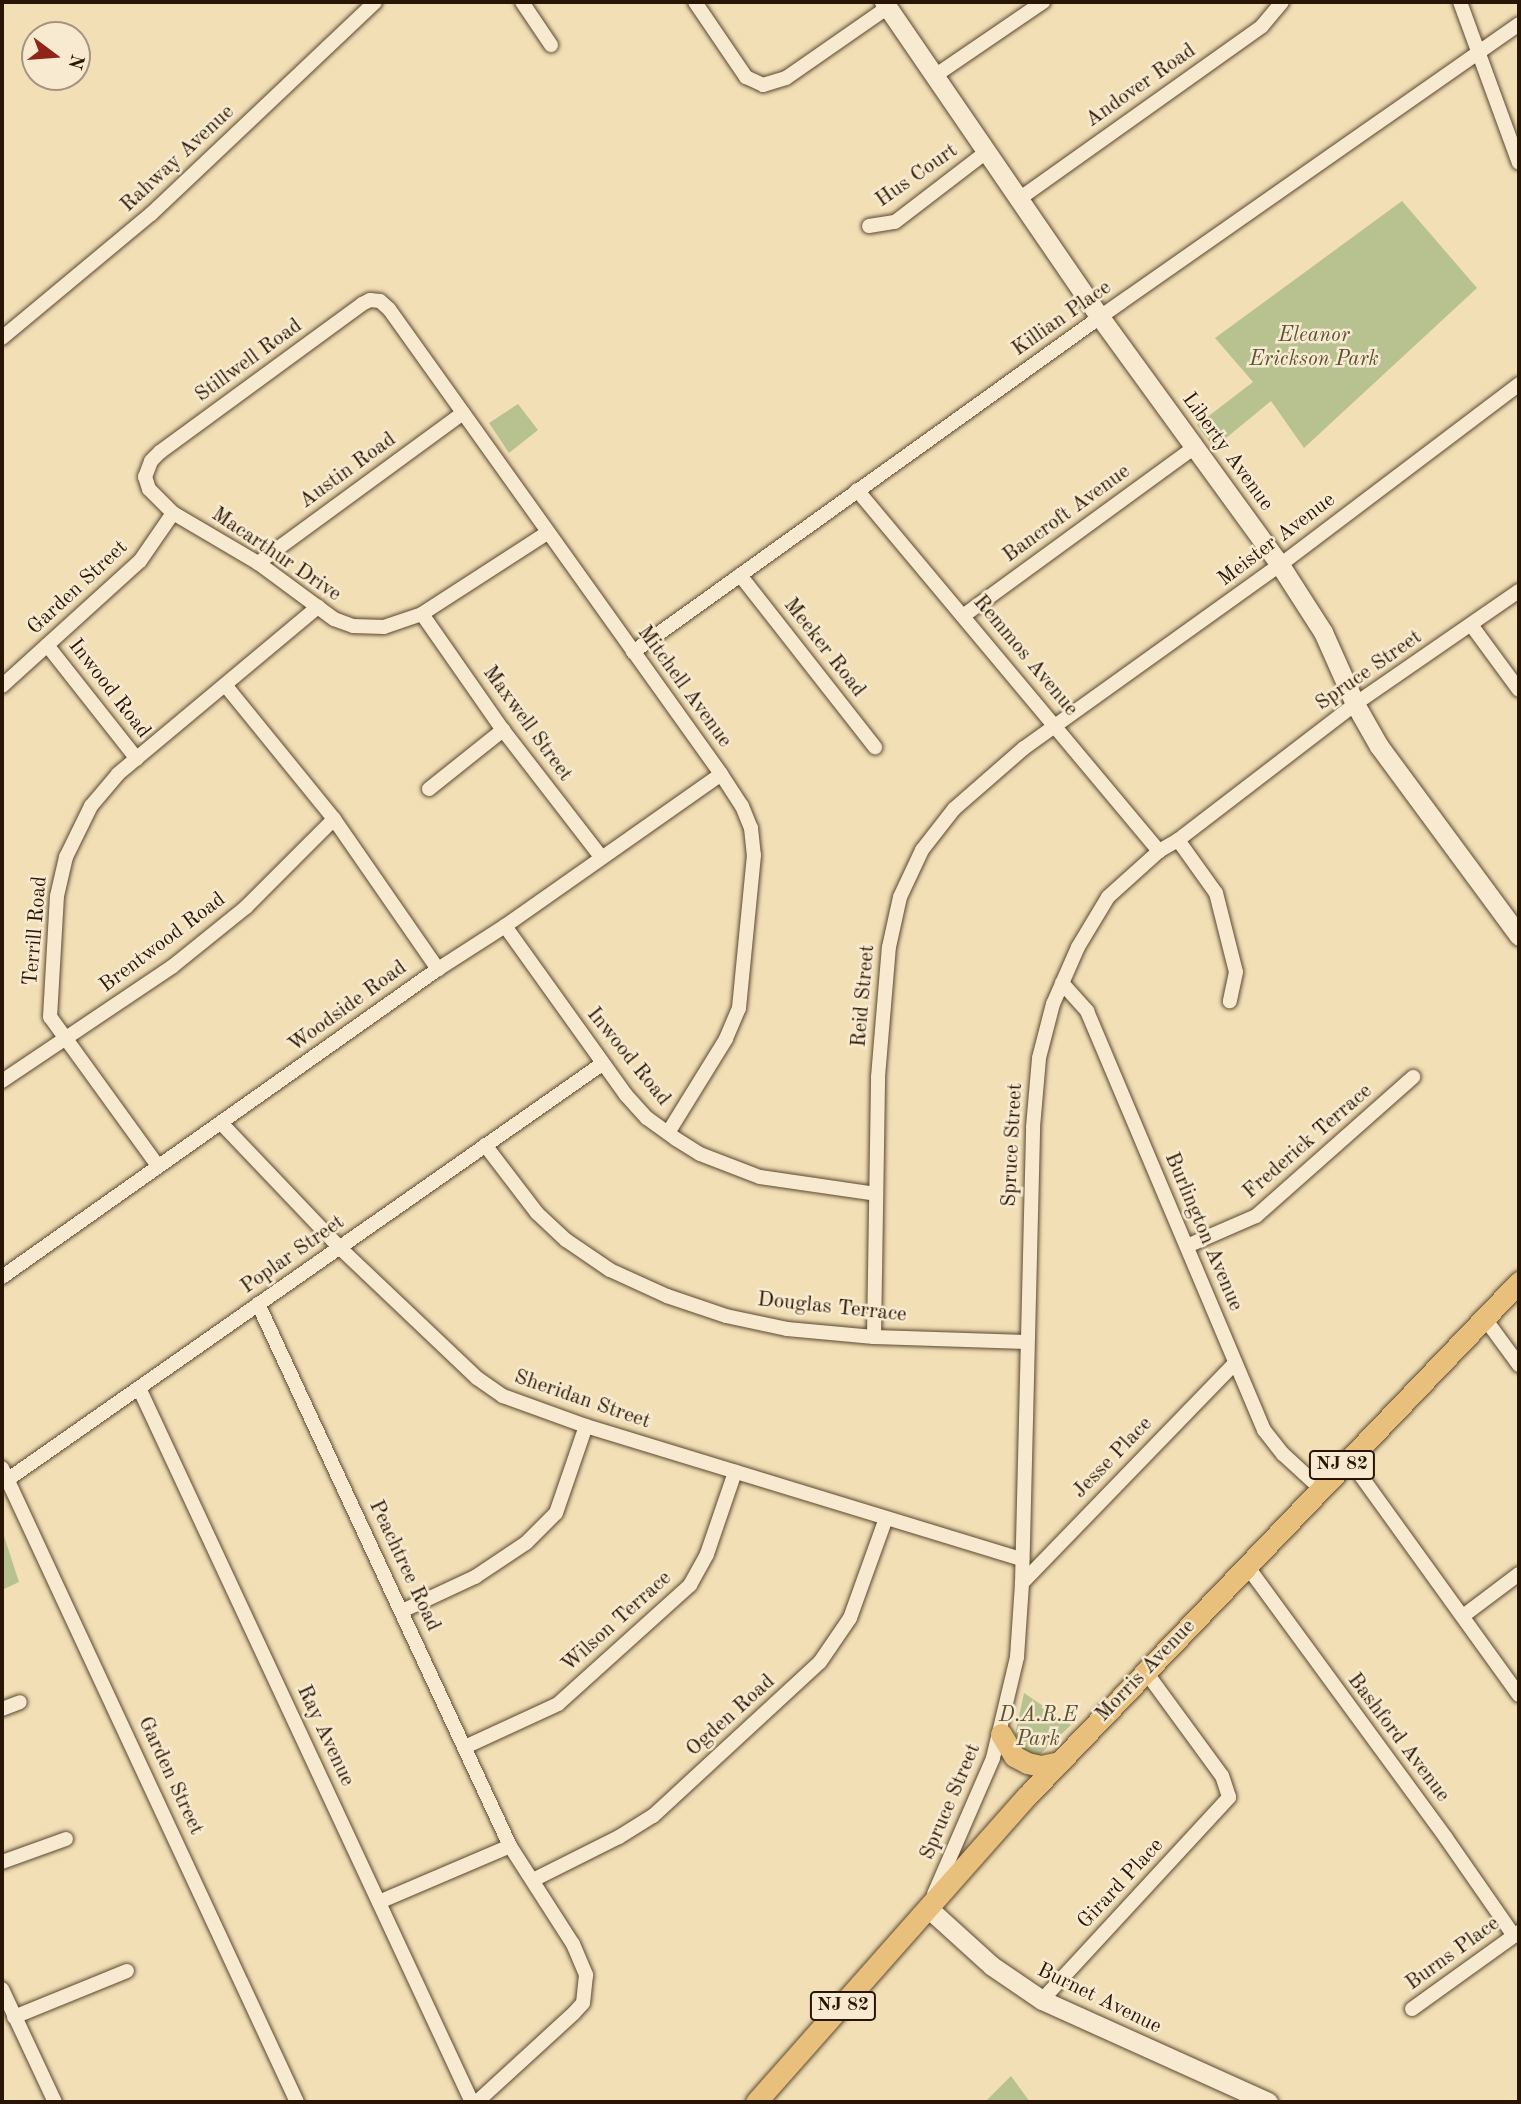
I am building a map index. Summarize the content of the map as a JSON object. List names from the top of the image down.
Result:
{
  "streets": {
    "main road": ["NJ 82", "Morris Avenue"],
    "street": [
      "Andover Road",
      "Rahway Avenue",
      "Hus Court",
      "Killian Place",
      "Stillwell Road",
      "Liberty Avenue",
      "Austin Road",
      "Bancroft Avenue",
      "Meister Avenue",
      "Macarthur Drive",
      "Garden Street",
      "Meeker Road",
      "Remmos Avenue",
      "Spruce Street",
      "Mitchell Avenue",
      "Inwood Road",
      "Maxwell Street",
      "Terrill Road",
      "Brentwood Road",
      "Reid Street",
      "Woodside Road",
      "Frederick Terrace",
      "Burlington Avenue",
      "Poplar Street",
      "Douglas Terrace",
      "Sheridan Street",
      "Jesse Place",
      "Peachtree Road",
      "Wilson Terrace",
      "Ogden Road",
      "Ray Avenue",
      "Bashford Avenue",
      "Girard Place",
      "Burns Place",
      "Burnet Avenue"
    ]
  },
  "crossings": [
    ["Andover Road", "Liberty Avenue"],
    ["Hus Court", "Liberty Avenue"],
    ["Killian Place", "Liberty Avenue"],
    ["Killian Place", "Meeker Road"],
    ["Killian Place", "Remmos Avenue"],
    ["Killian Place", "Mitchell Avenue"],
    ["Stillwell Road", "Macarthur Drive"],
    ["Stillwell Road", "Mitchell Avenue"],
    ["Liberty Avenue", "Bancroft Avenue"],
    ["Liberty Avenue", "Meister Avenue"],
    ["Liberty Avenue", "Spruce Street"],
    ["Austin Road", "Macarthur Drive"],
    ["Austin Road", "Mitchell Avenue"],
    ["Bancroft Avenue", "Remmos Avenue"],
    ["Meister Avenue", "Remmos Avenue"],
    ["Meister Avenue", "Reid Street"],
    ["Macarthur Drive", "Garden Street"],
    ["Macarthur Drive", "Mitchell Avenue"],
    ["Macarthur Drive", "Maxwell Street"],
    ["Macarthur Drive", "Terrill Road"],
    ["Garden Street", "Inwood Road"],
    ["Garden Street", "Poplar Street"],
    ["Remmos Avenue", "Spruce Street"],
    ["Remmos Avenue", "Reid Street"],
    ["Spruce Street", "Burlington Avenue"],
    ["Spruce Street", "Douglas Terrace"],
    ["Spruce Street", "Sheridan Street"],
    ["Spruce Street", "Jesse Place"],
    ["Spruce Street", "Morris Avenue"],
    ["Spruce Street", "Burnet Avenue"],
    ["Mitchell Avenue", "Inwood Road"],
    ["Mitchell Avenue", "Woodside Road"],
    ["Inwood Road", "Terrill Road"],
    ["Inwood Road", "Reid Street"],
    ["Inwood Road", "Woodside Road"],
    ["Inwood Road", "Poplar Street"],
    ["Maxwell Street", "Woodside Road"],
    ["Terrill Road", "Brentwood Road"],
    ["Terrill Road", "Woodside Road"],
    ["Reid Street", "Douglas Terrace"],
    ["Woodside Road", "Sheridan Street"],
    ["Frederick Terrace", "Burlington Avenue"],
    ["Burlington Avenue", "Jesse Place"],
    ["Burlington Avenue", "Morris Avenue"],
    ["Poplar Street", "Douglas Terrace"],
    ["Poplar Street", "Sheridan Street"],
    ["Poplar Street", "Peachtree Road"],
    ["Poplar Street", "Ray Avenue"],
    ["Sheridan Street", "Wilson Terrace"],
    ["Sheridan Street", "Ogden Road"],
    ["Peachtree Road", "Wilson Terrace"],
    ["Peachtree Road", "Ogden Road"],
    ["Peachtree Road", "Ray Avenue"],
    ["Morris Avenue", "Bashford Avenue"],
    ["Morris Avenue", "Girard Place"],
    ["Morris Avenue", "Burnet Avenue"],
    ["Bashford Avenue", "Burns Place"],
    ["Girard Place", "Burnet Avenue"]
  ],
  "parks": ["Eleanor Erickson Park", "D.A.R.E Park"],
  "north": "right"
}
